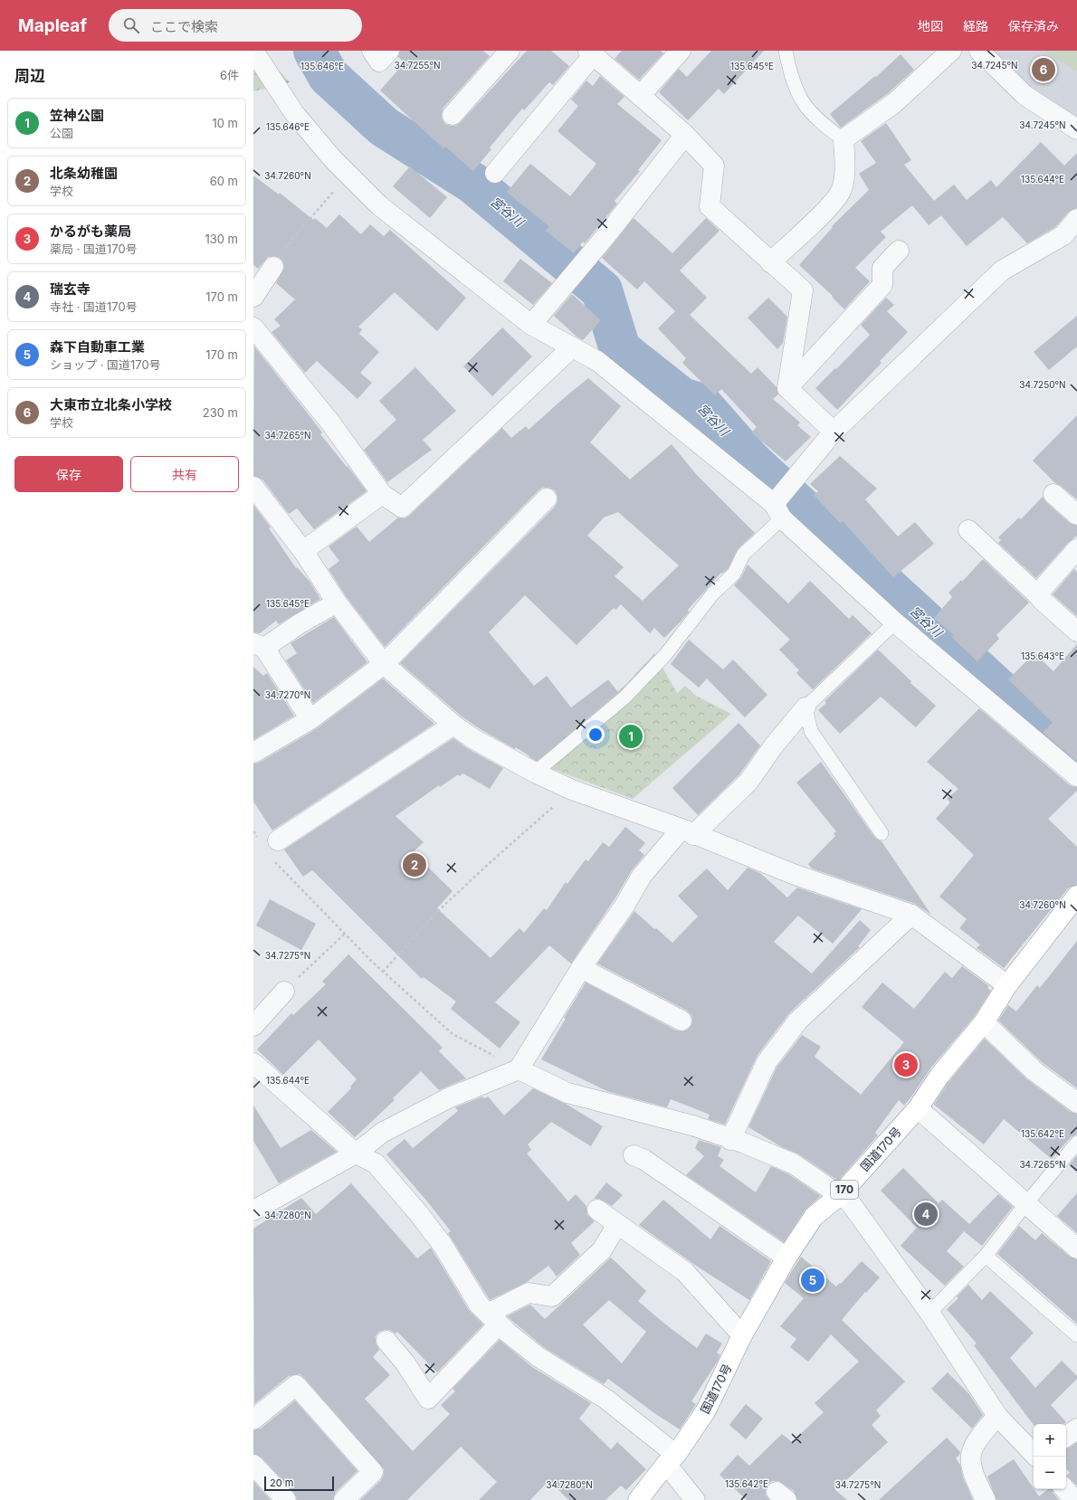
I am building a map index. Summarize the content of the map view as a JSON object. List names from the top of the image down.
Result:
{
  "streets": {
    "highway": ["国道170号", "170"]
  },
  "water": ["宮谷川"],
  "scale_bar": "20 m",
  "page": {
    "header": "Mapleaf",
    "search": "ここで検索",
    "nav": ["地図", "経路", "保存済み"],
    "heading": ["周辺", "6件"],
    "pins": [
      "6",
      "1",
      "2",
      "3",
      "4",
      "5"
    ],
    "list": [
      {
        "mark": "1",
        "name": "笠神公園",
        "note": "公園",
        "value": "10 m"
      },
      {
        "mark": "2",
        "name": "北条幼稚園",
        "note": "学校",
        "value": "60 m"
      },
      {
        "mark": "3",
        "name": "かるがも薬局",
        "note": "薬局 · 国道170号",
        "value": "130 m"
      },
      {
        "mark": "4",
        "name": "瑞玄寺",
        "note": "寺社 · 国道170号",
        "value": "170 m"
      },
      {
        "mark": "5",
        "name": "森下自動車工業",
        "note": "ショップ · 国道170号",
        "value": "170 m"
      },
      {
        "mark": "6",
        "name": "大東市立北条小学校",
        "note": "学校",
        "value": "230 m"
      }
    ],
    "buttons": ["保存", "共有"],
    "map_buttons": ["+", "−"],
    "scale": "20 m"
  },
  "coordinates": [
    "34.7245°N",
    "34.7255°N",
    "135.646°E",
    "135.645°E",
    "34.7260°N",
    "135.644°E",
    "34.7250°N",
    "34.7265°N",
    "135.643°E",
    "34.7270°N",
    "34.7275°N",
    "135.642°E",
    "34.7280°N"
  ]
}
